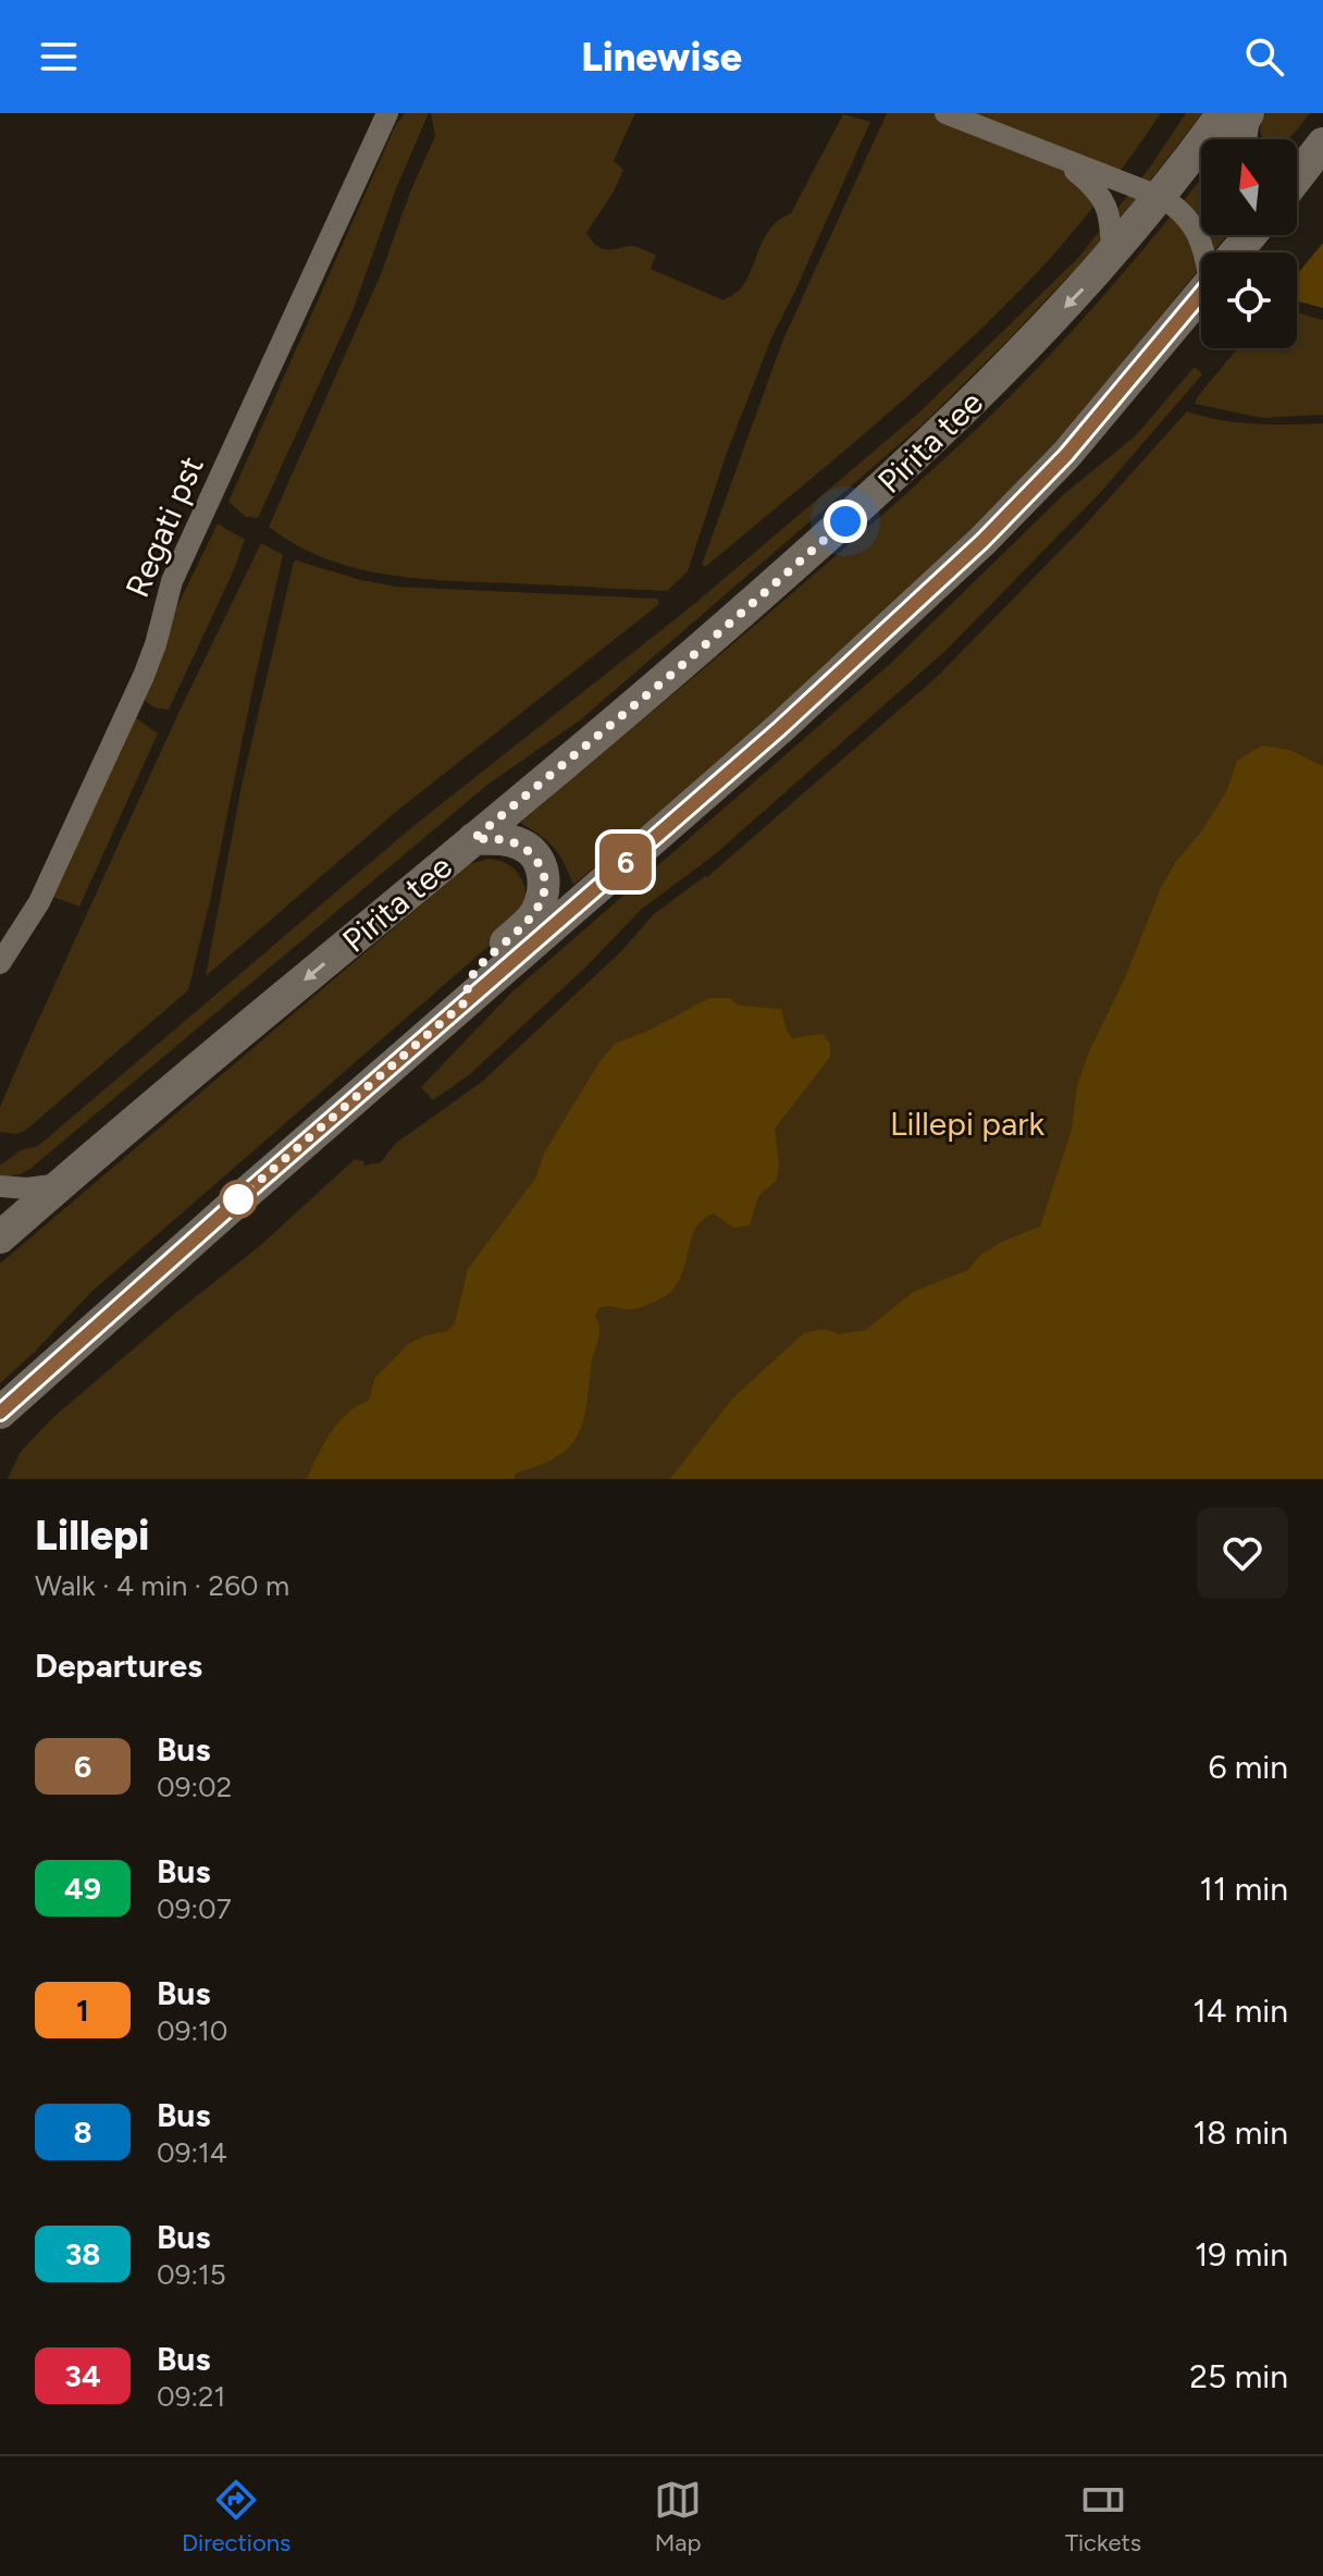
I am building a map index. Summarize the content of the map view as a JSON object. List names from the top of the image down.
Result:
{
  "streets": {
    "main road": ["Pirita tee"],
    "street": ["Regati pst"]
  },
  "parks": ["Lillepi park"],
  "lines": ["bus line 6"],
  "north": "top",
  "page": {
    "header": "Linewise",
    "on_map": "6",
    "heading": [
      ["Lillepi", "Walk · 4 min · 260 m"],
      "Departures"
    ],
    "list": [
      {
        "mark": "6",
        "name": "Bus",
        "note": "09:02",
        "value": "6 min"
      },
      {
        "mark": "49",
        "name": "Bus",
        "note": "09:07",
        "value": "11 min"
      },
      {
        "mark": "1",
        "name": "Bus",
        "note": "09:10",
        "value": "14 min"
      },
      {
        "mark": "8",
        "name": "Bus",
        "note": "09:14",
        "value": "18 min"
      },
      {
        "mark": "38",
        "name": "Bus",
        "note": "09:15",
        "value": "19 min"
      },
      {
        "mark": "34",
        "name": "Bus",
        "note": "09:21",
        "value": "25 min"
      }
    ],
    "tabs": ["Directions", "Map", "Tickets"]
  }
}
